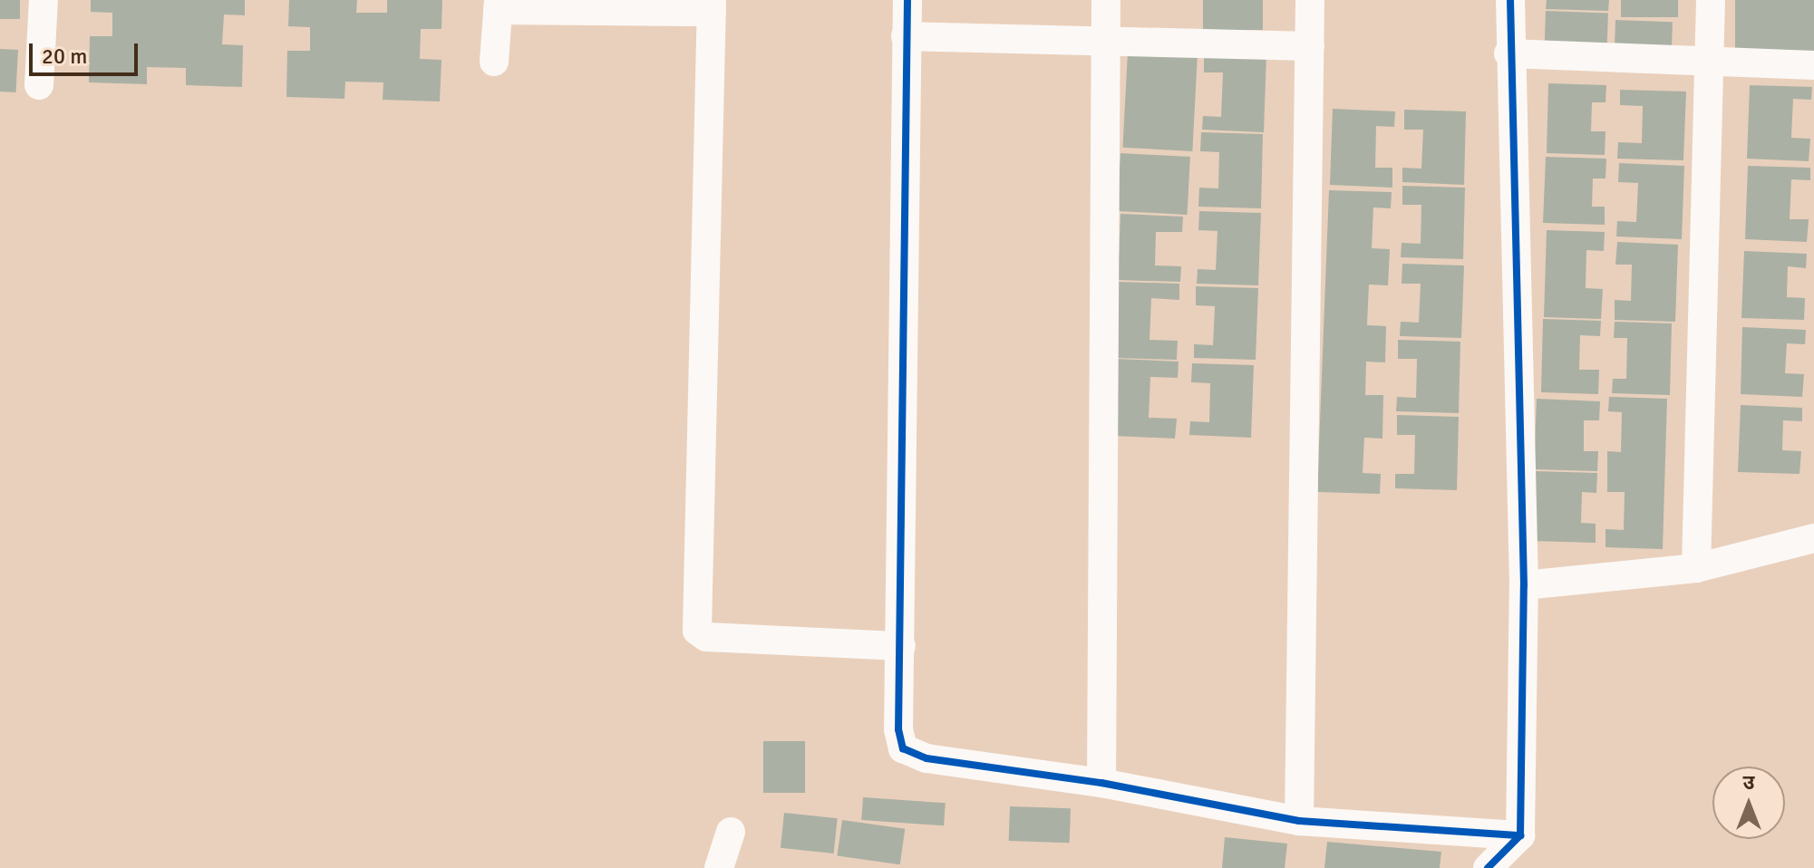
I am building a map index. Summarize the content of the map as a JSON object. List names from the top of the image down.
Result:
{
  "scale_bar": "20 m",
  "north": "top"
}
